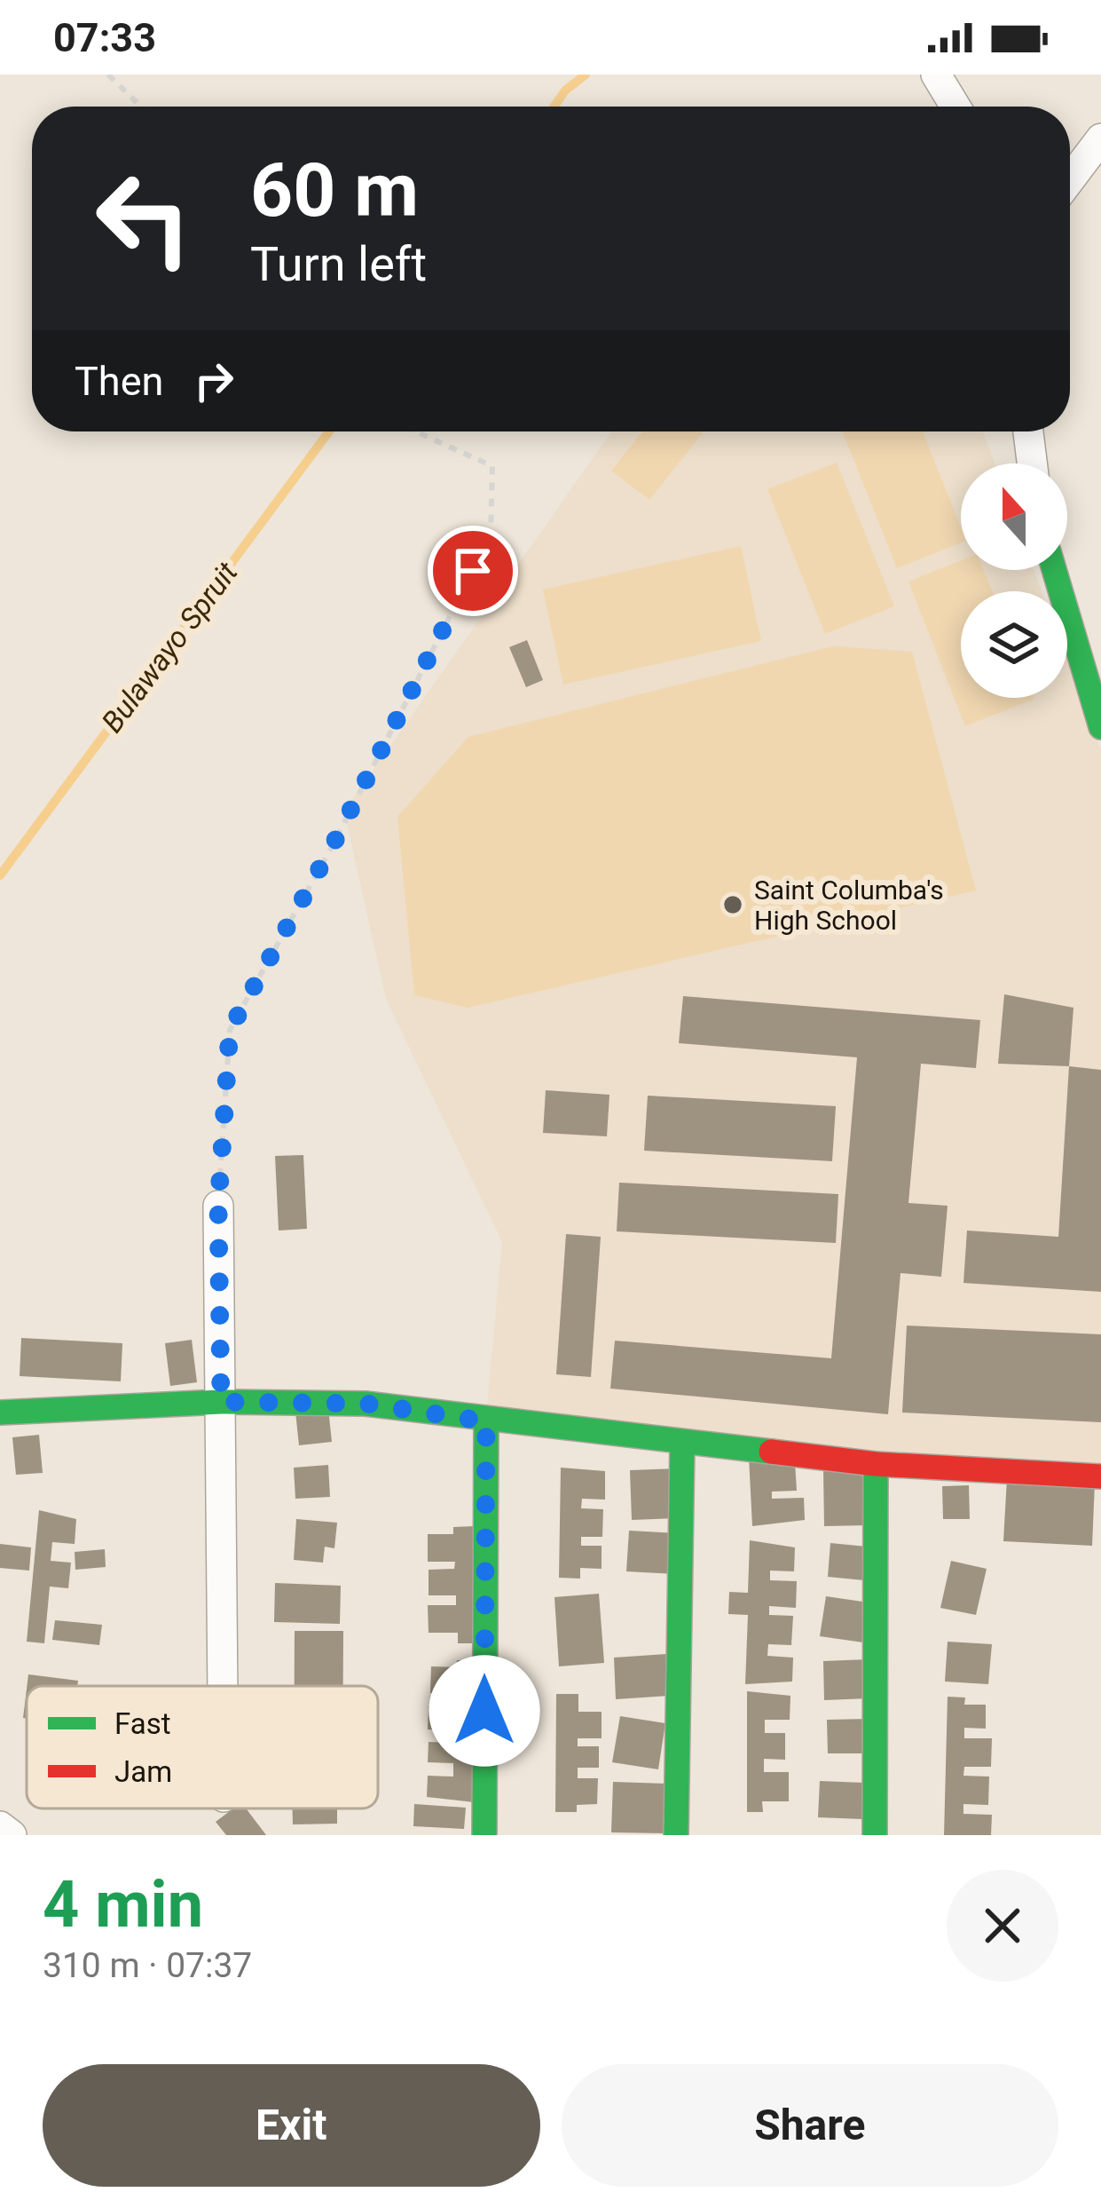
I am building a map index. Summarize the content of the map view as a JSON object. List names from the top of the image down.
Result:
{
  "water": ["Bulawayo Spruit"],
  "places": ["Saint Columba's High School"],
  "legend": ["Fast", "Jam"],
  "north": "top",
  "page": {
    "status": "07:33",
    "turn": ["60 m", "Turn left"],
    "then": "Then",
    "heading": ["4 min", "310 m · 07:37"],
    "buttons": ["Exit", "Share"]
  }
}
